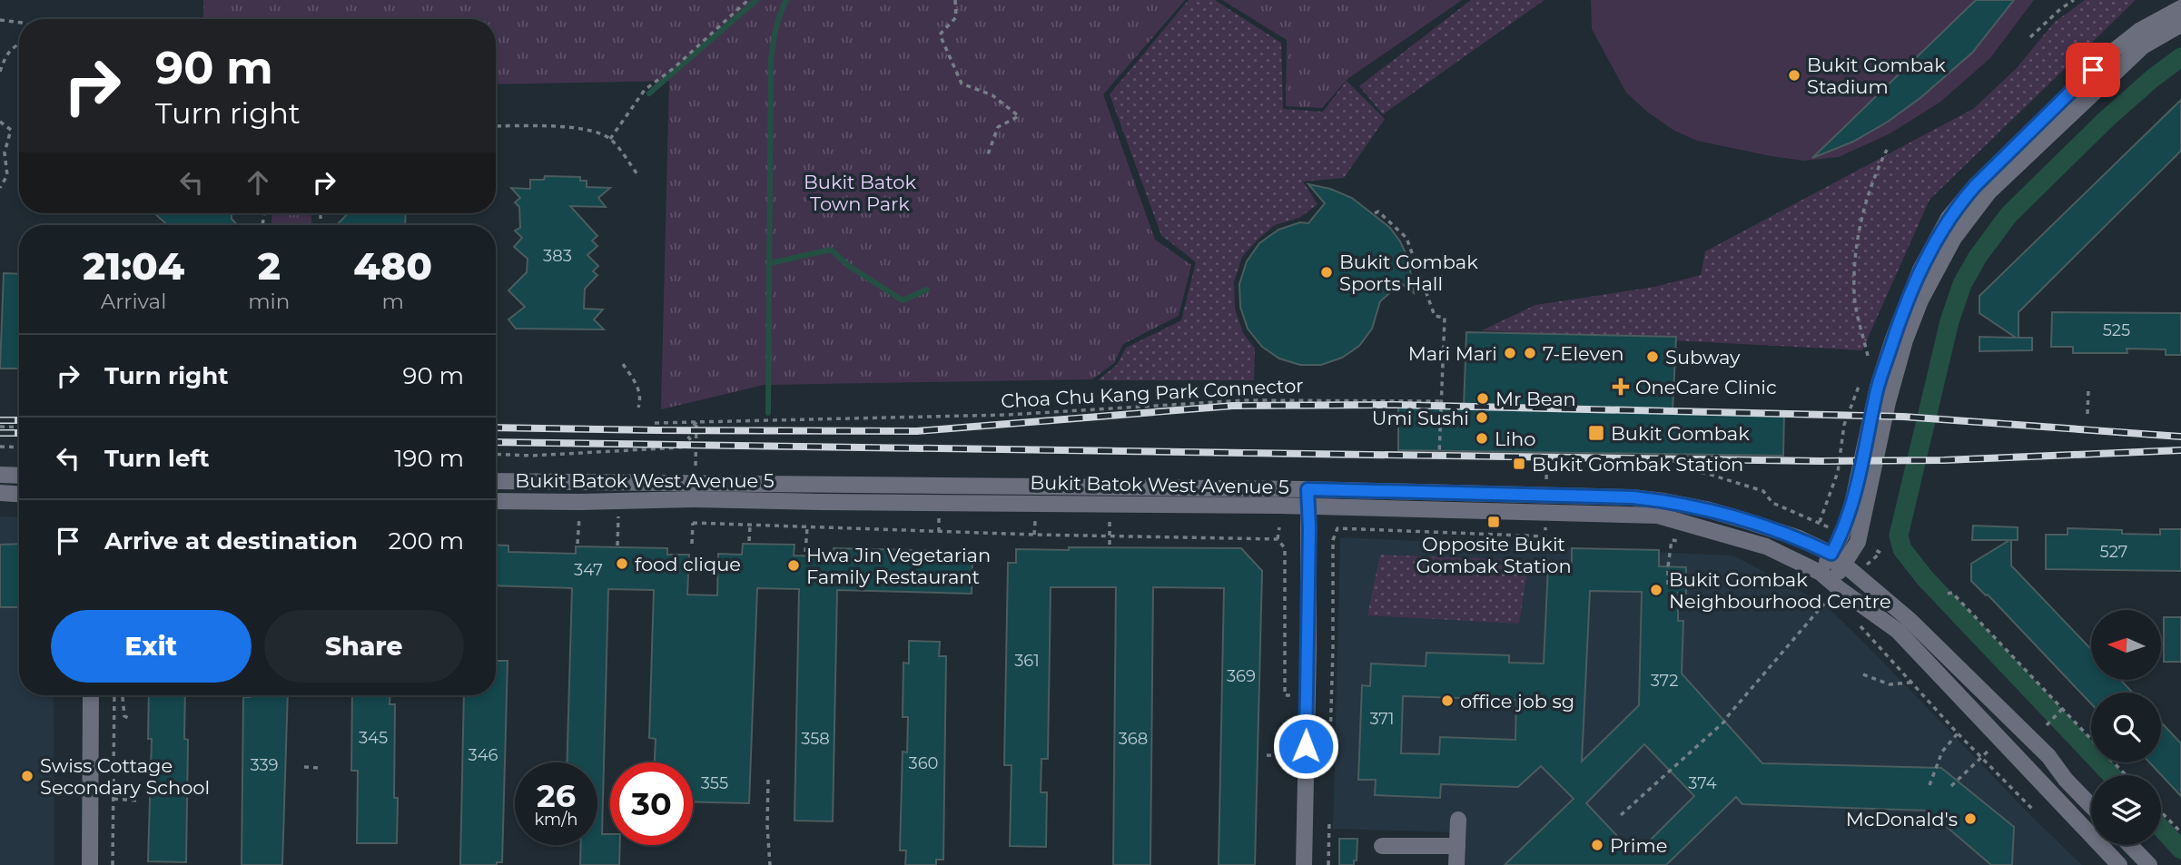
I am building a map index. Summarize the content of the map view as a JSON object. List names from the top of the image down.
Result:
{
  "streets": {
    "street": ["Bukit Batok West Avenue 5"],
    "path": ["Choa Chu Kang Park Connector"]
  },
  "parks": ["Bukit Batok Town Park"],
  "places": {
    "other": [
      "Bukit Gombak Stadium",
      "Bukit Gombak Sports Hall",
      "Mari Mari",
      "7-Eleven",
      "Subway",
      "Mr Bean",
      "Umi Sushi",
      "Liho",
      "food clique",
      "Hwa Jin Vegetarian Family Restaurant",
      "Bukit Gombak Neighbourhood Centre",
      "office job sg",
      "Swiss Cottage Secondary School",
      "McDonald's",
      "Prime"
    ],
    "health": ["OneCare Clinic"],
    "transit": ["Bukit Gombak", "Bukit Gombak Station", "Opposite Bukit Gombak Station"]
  },
  "house_numbers": [
    "383",
    "525",
    "527",
    "347",
    "361",
    "369",
    "372",
    "371",
    "345",
    "358",
    "368",
    "346",
    "360",
    "339",
    "355",
    "374"
  ],
  "north": "left",
  "page": {
    "turn": ["90 m", "Turn right"],
    "eta": [
      "21:04",
      "Arrival",
      "2",
      "min",
      "480",
      "m"
    ],
    "list": [
      {
        "name": "Turn right",
        "value": "90 m"
      },
      {
        "name": "Turn left",
        "value": "190 m"
      },
      {
        "name": "Arrive at destination",
        "value": "200 m"
      }
    ],
    "buttons": ["Exit", "Share"],
    "speed": "26 km/h",
    "limit": "30"
  }
}
